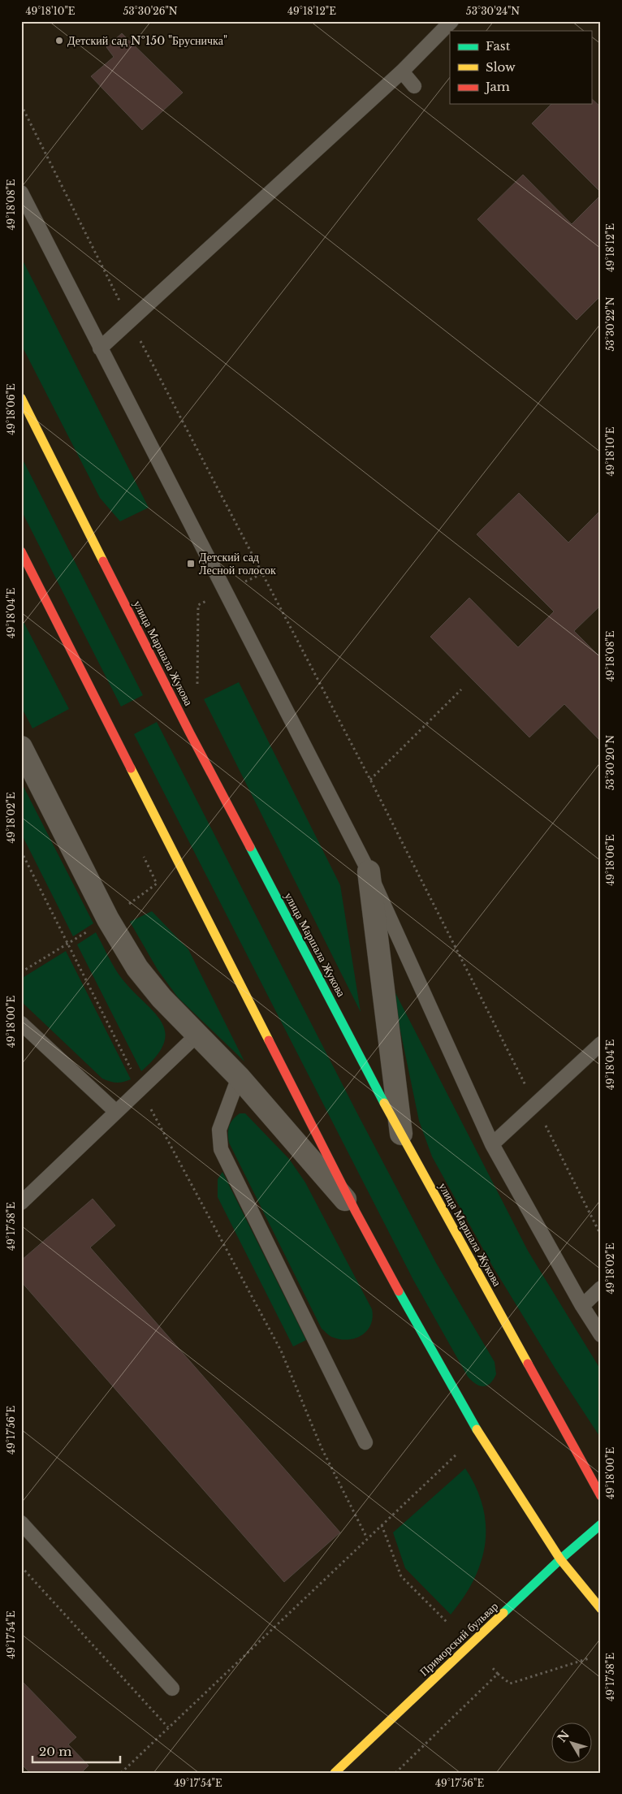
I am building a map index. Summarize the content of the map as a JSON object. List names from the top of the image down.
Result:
{
  "streets": {
    "main road": ["улица Маршала Жукова", "Приморский бульвар"]
  },
  "places": {
    "other": ["Детский сад №150 \"Брусничка\""],
    "transit": ["Детский сад Лесной голосок"]
  },
  "legend": ["Fast", "Slow", "Jam"],
  "scale_bar": "20 m",
  "north": "top left",
  "coordinates": [
    "49°18'10\"E",
    "53°30'26\"N",
    "49°18'12\"E",
    "53°30'24\"N",
    "49°18'08\"E",
    "53°30'22\"N",
    "49°18'06\"E",
    "49°18'04\"E",
    "53°30'20\"N",
    "49°18'02\"E",
    "49°18'00\"E",
    "49°17'58\"E",
    "49°17'56\"E",
    "49°17'54\"E"
  ]
}
